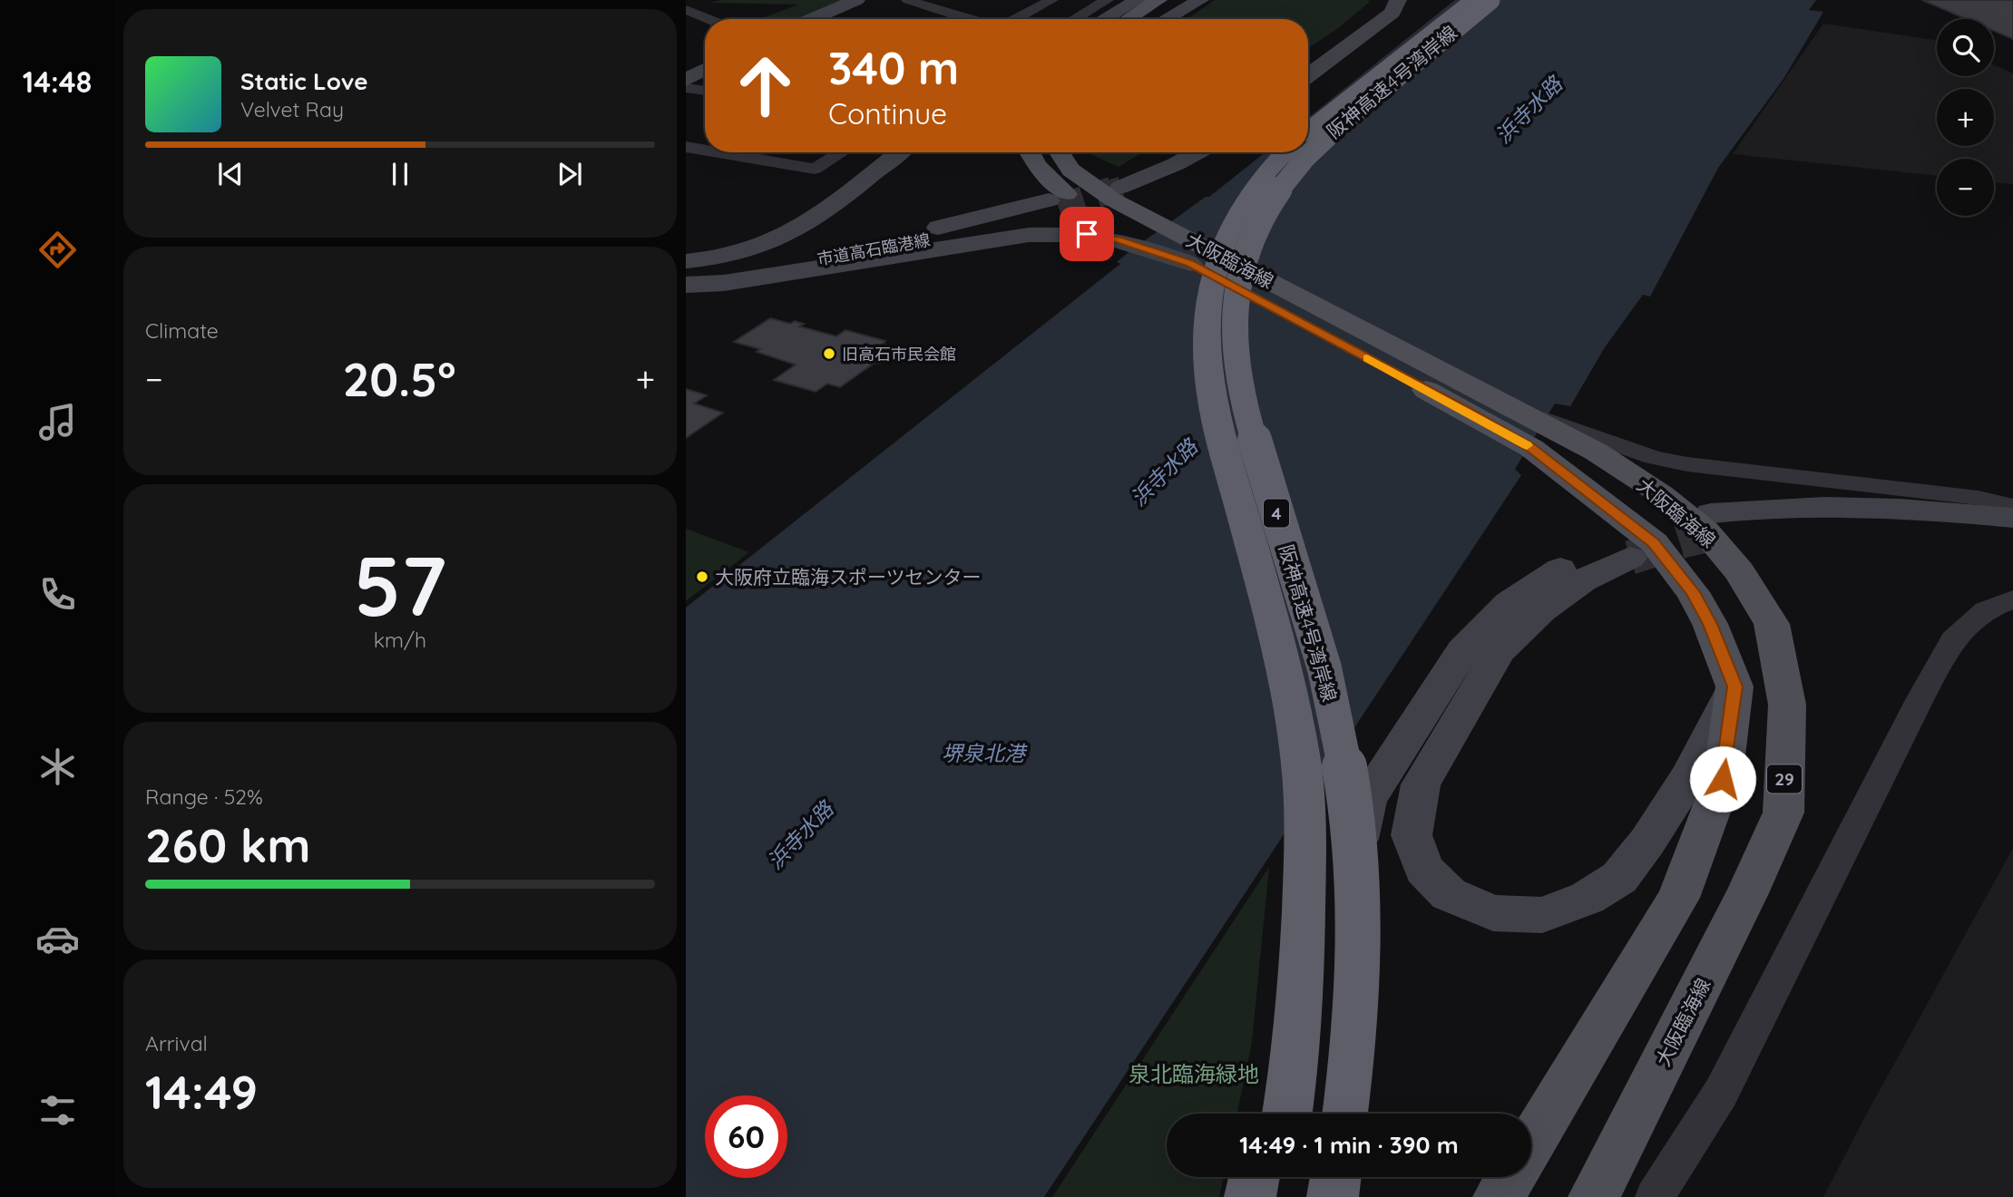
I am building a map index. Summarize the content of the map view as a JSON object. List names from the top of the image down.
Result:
{
  "streets": {
    "highway": ["阪神高速4号湾岸線", "4"],
    "main road": ["大阪臨海線", "29"],
    "street": ["市道高石臨港線"]
  },
  "crossings": [
    ["阪神高速4号湾岸線", "4"]
  ],
  "water": ["浜寺水路", "堺泉北港"],
  "parks": ["泉北臨海緑地"],
  "places": ["旧高石市民会館", "大阪府立臨海スポーツセンター"],
  "page": {
    "tabs": "14:48",
    "map_buttons": ["+", "−"],
    "turn": ["340 m", "Continue"],
    "song": ["Static Love", "Velvet Ray"],
    "tile": [
      "Climate",
      ["57", "km/h"],
      ["Range · 52%", "260 km"],
      ["Arrival", "14:49"]
    ],
    "heat": ["−", "20.5°", "+"],
    "limit": "60",
    "trip": "14:49 · 1 min · 390 m"
  }
}
